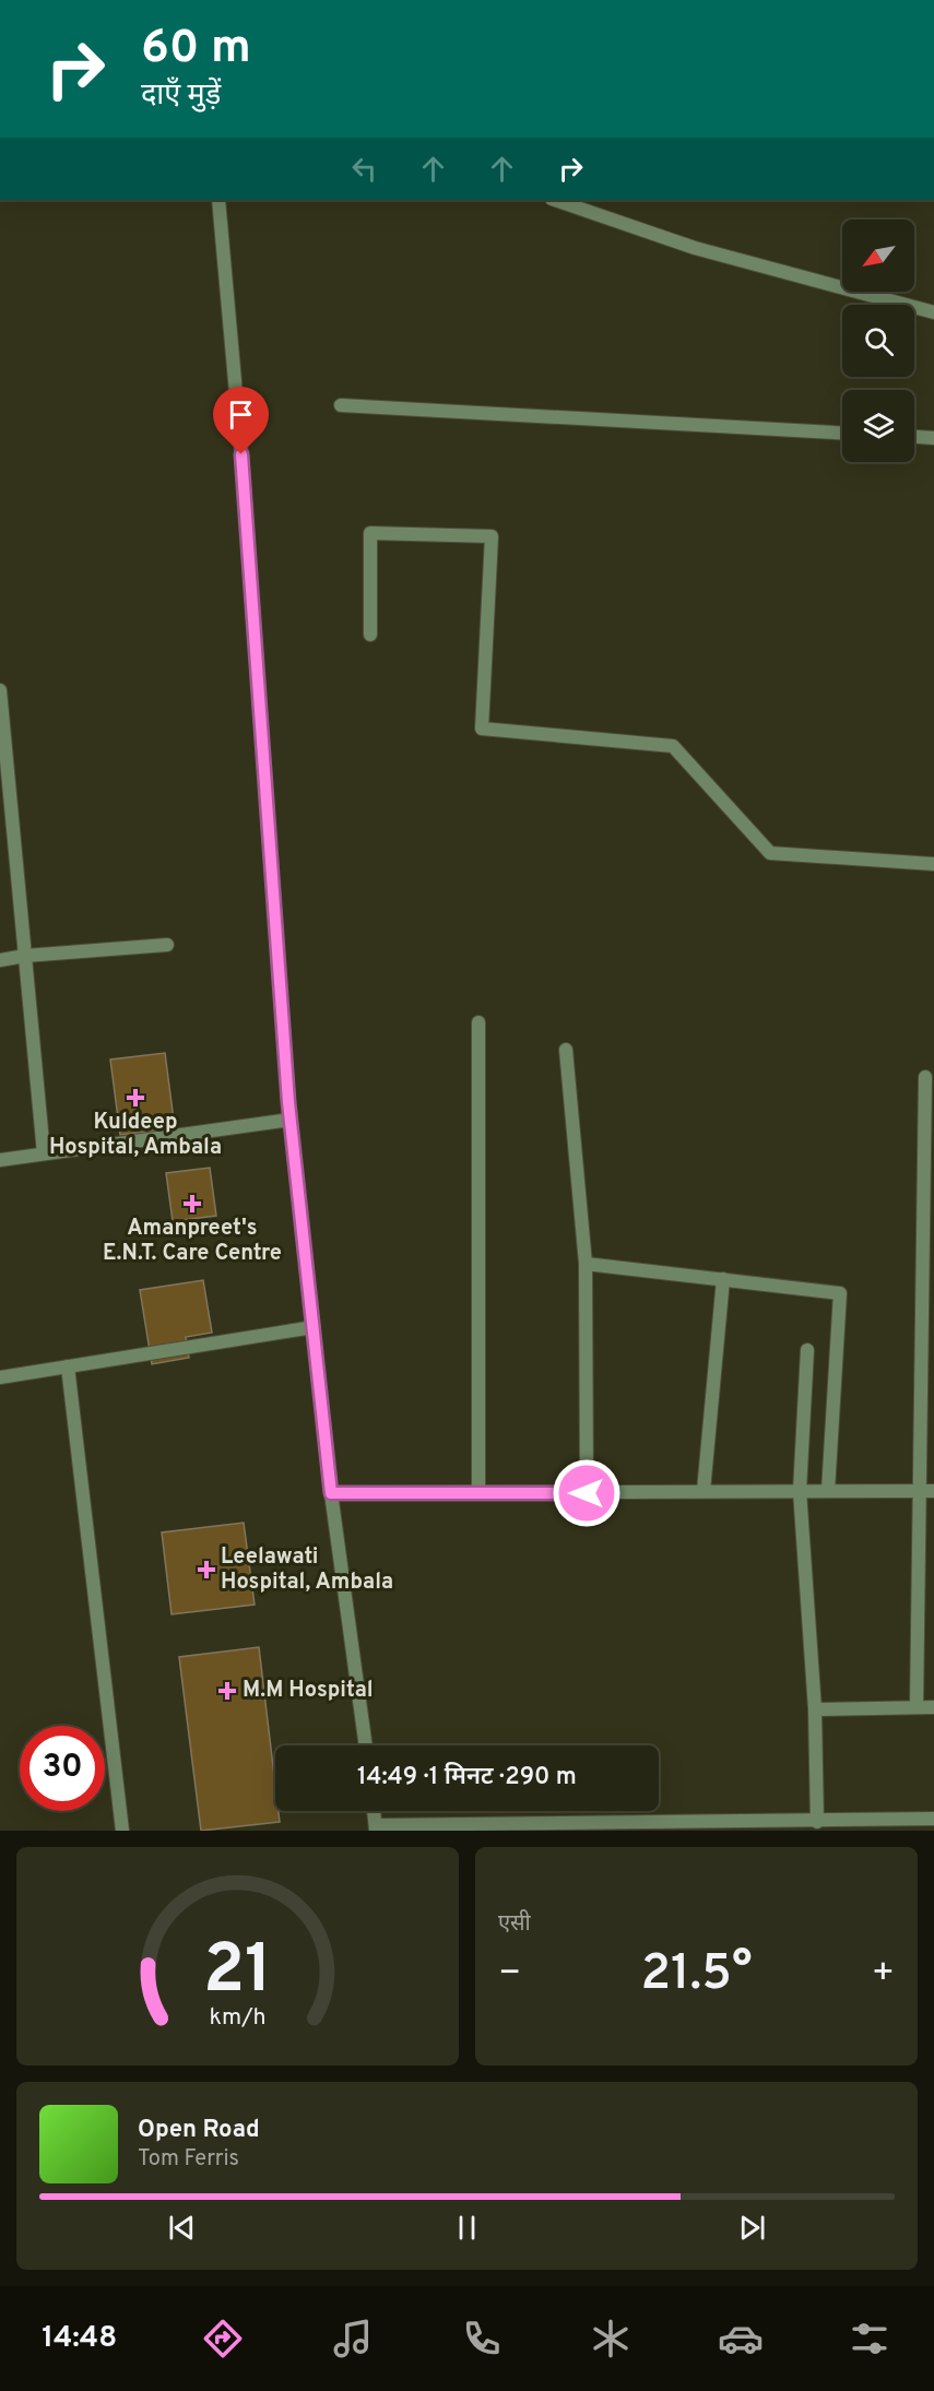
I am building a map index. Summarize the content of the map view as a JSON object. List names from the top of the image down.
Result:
{
  "places": {
    "health": [
      "Kuldeep Hospital, Ambala",
      "Amanpreet's E.N.T. Care Centre",
      "Leelawati Hospital, Ambala",
      "M.M Hospital"
    ]
  },
  "north": "bottom left",
  "page": {
    "turn": ["60 m", "दाएँ मुड़ें"],
    "limit": "30",
    "trip": "14:49 · 1 मिनट · 290 m",
    "tile": "एसी",
    "heat": ["−", "21.5°", "+"],
    "song": ["Open Road", "Tom Ferris"],
    "tabs": "14:48",
    "gauge": ["21", "km/h"]
  }
}
